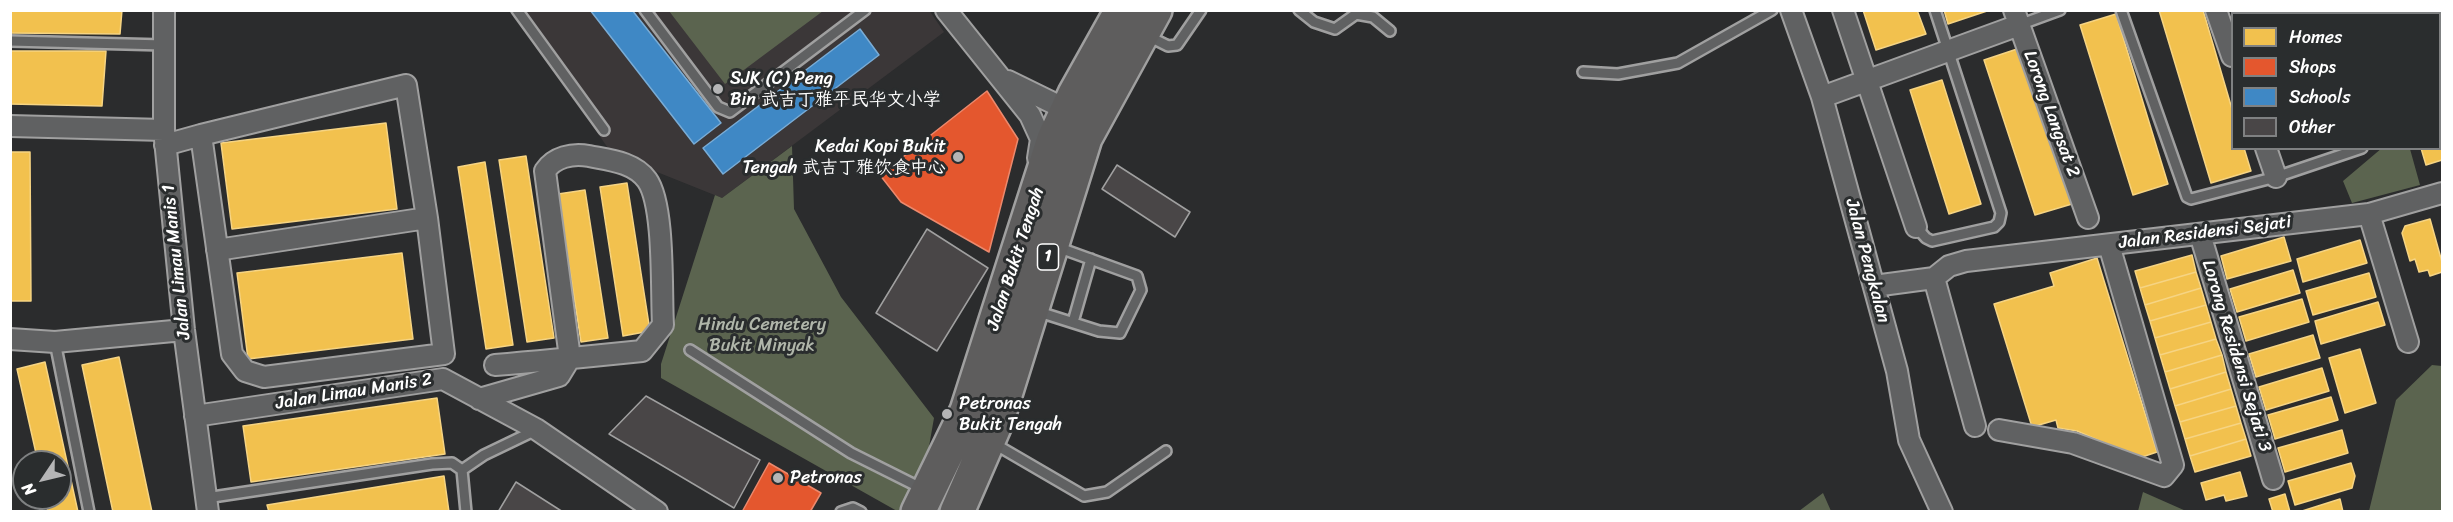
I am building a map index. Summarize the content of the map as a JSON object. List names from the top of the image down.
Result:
{
  "streets": {
    "highway": ["1", "Jalan Bukit Tengah"],
    "street": [
      "Lorong Langsat 2",
      "Jalan Residensi Sejati",
      "Jalan Pengkalan",
      "Jalan Limau Manis 1",
      "Lorong Residensi Sejati 3",
      "Jalan Limau Manis 2"
    ]
  },
  "crossings": [
    ["Jalan Residensi Sejati", "Lorong Residensi Sejati 3"],
    ["Jalan Limau Manis 1", "Jalan Limau Manis 2"]
  ],
  "parks": ["Hindu Cemetery Bukit Minyak"],
  "places": [
    "SJK (C) Peng Bin 武吉丁雅平民华文小学",
    "Kedai Kopi Bukit Tengah 武吉丁雅饮食中心",
    "Petronas Bukit Tengah",
    "Petronas"
  ],
  "legend": [
    "Homes",
    "Shops",
    "Schools",
    "Other"
  ],
  "north": "bottom left"
}
